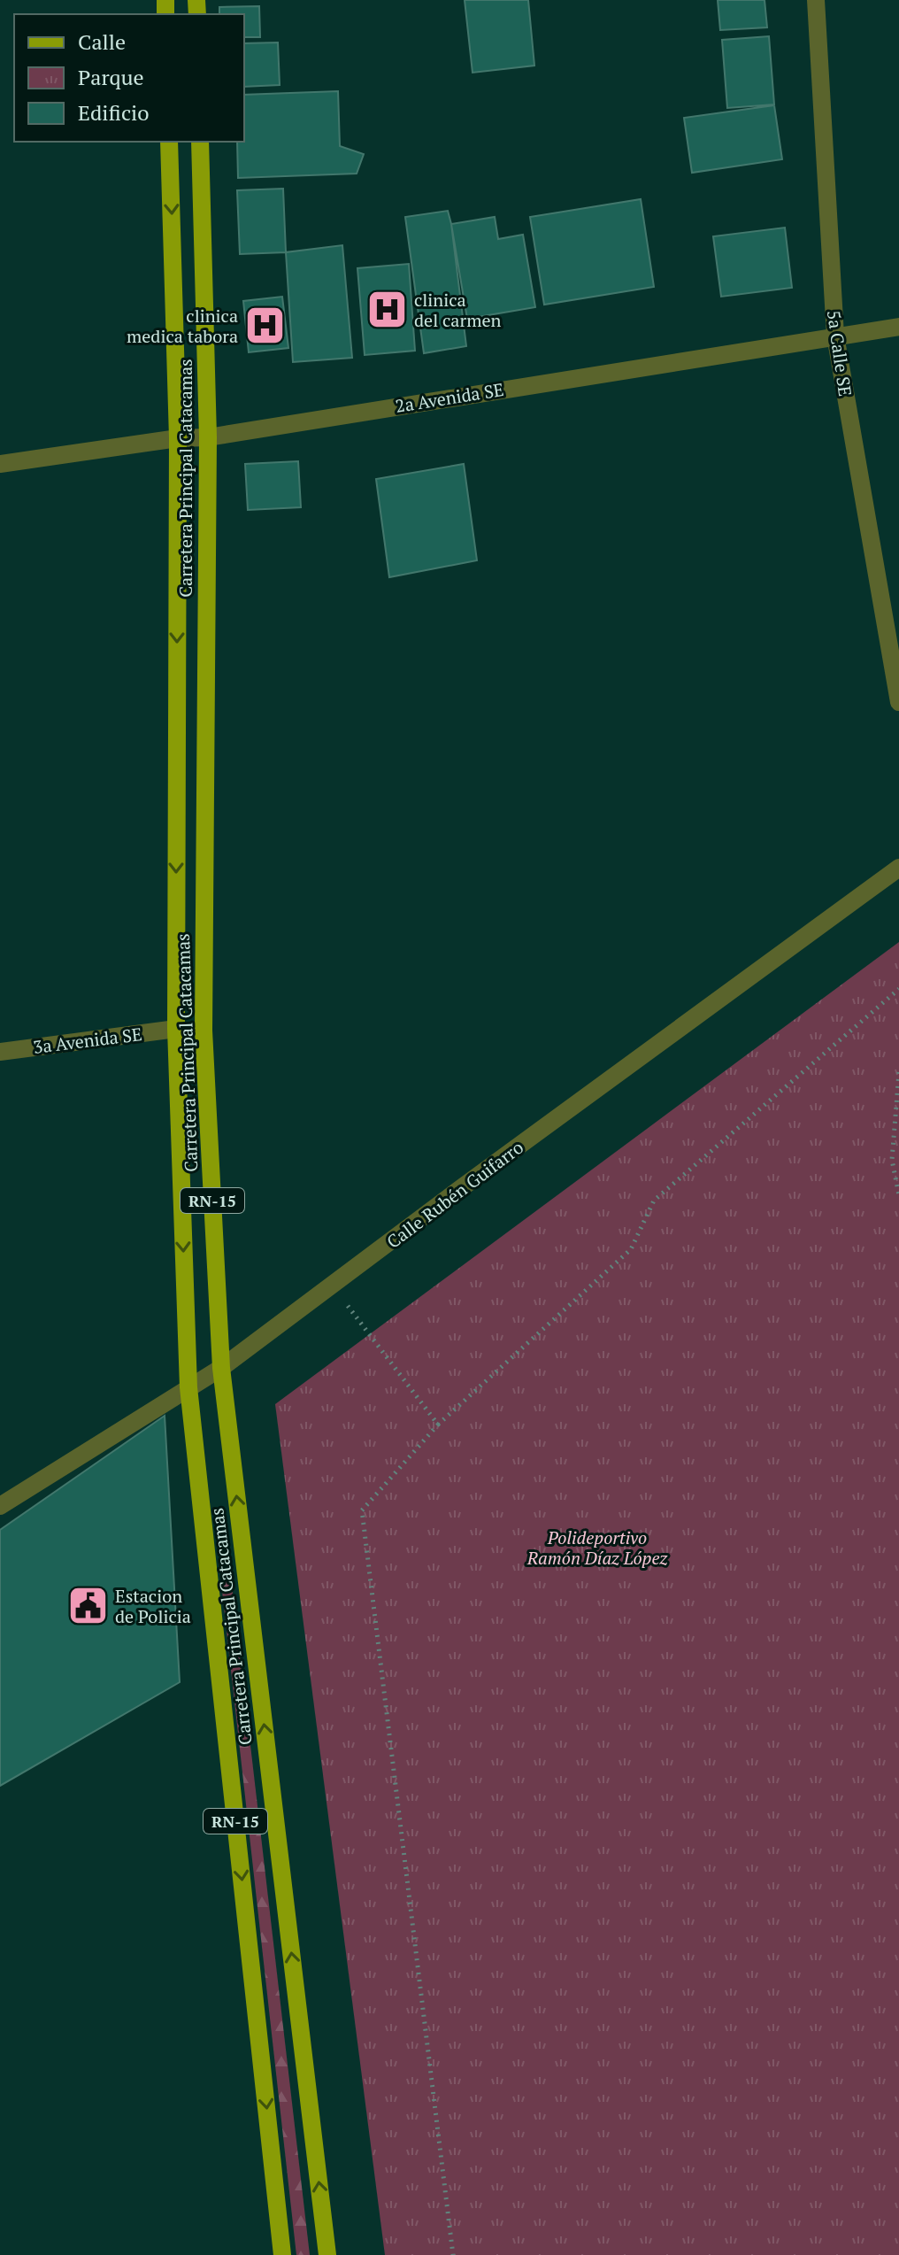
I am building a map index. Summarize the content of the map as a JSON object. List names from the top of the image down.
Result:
{
  "streets": {
    "main road": ["Carretera Principal Catacamas", "RN-15"],
    "street": [
      "5a Calle SE",
      "2a Avenida SE",
      "3a Avenida SE",
      "Calle Rubén Guifarro"
    ]
  },
  "crossings": [
    ["5a Calle SE", "2a Avenida SE"],
    ["2a Avenida SE", "Carretera Principal Catacamas"],
    ["Carretera Principal Catacamas", "3a Avenida SE"],
    ["Carretera Principal Catacamas", "Calle Rubén Guifarro"]
  ],
  "parks": ["Polideportivo Ramón Díaz López"],
  "places": {
    "hospital": ["clinica del carmen", "clinica medica tabora"],
    "public building": ["Estacion de Policia"]
  },
  "legend": ["Calle", "Parque", "Edificio"]
}
